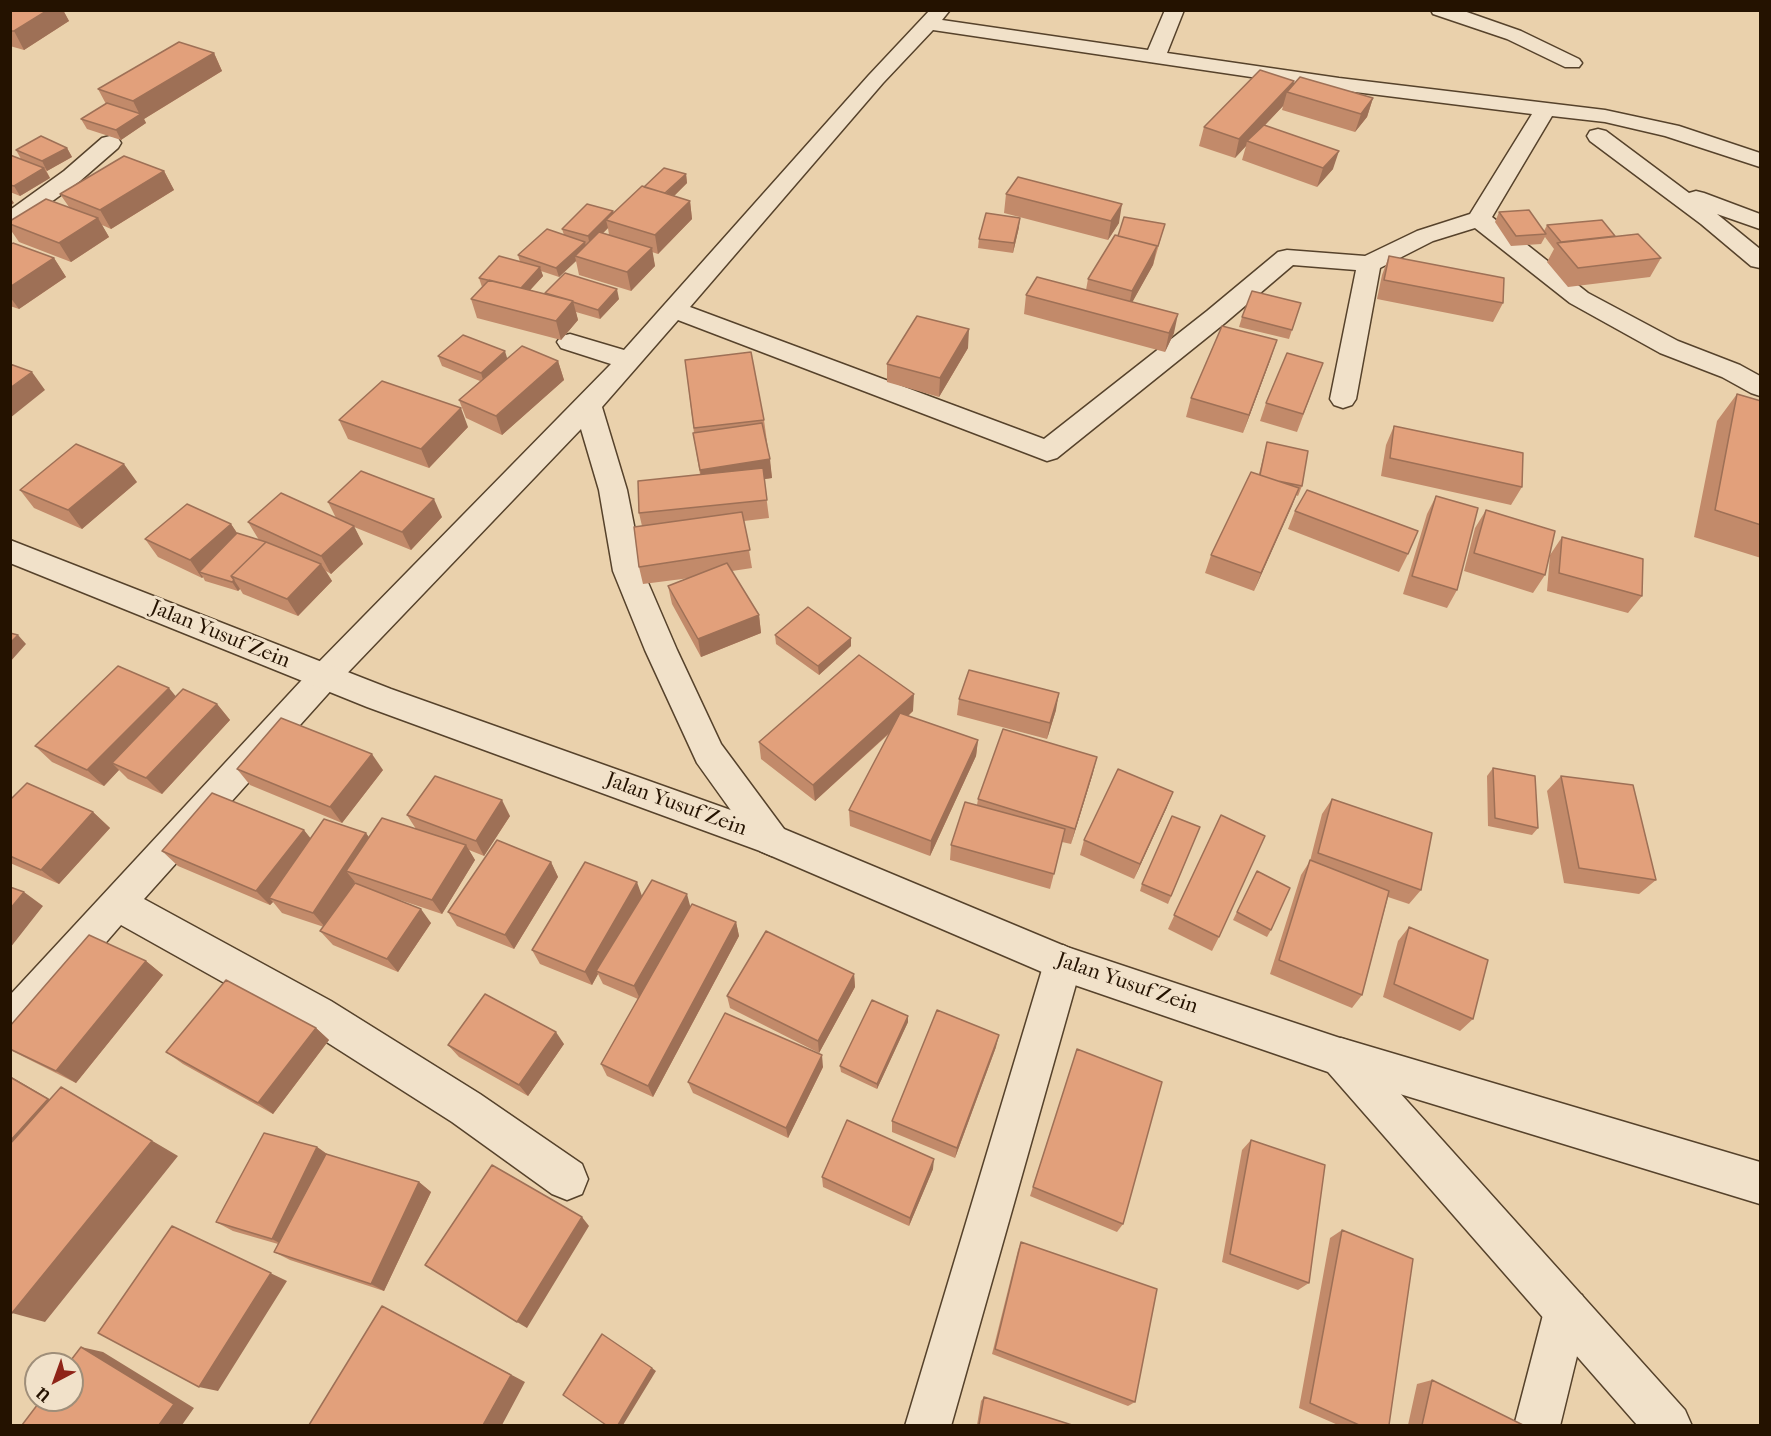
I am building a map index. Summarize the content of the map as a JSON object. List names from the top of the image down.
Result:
{
  "streets": {
    "street": ["Jalan Yusuf Zein"]
  },
  "north": "bottom left"
}
